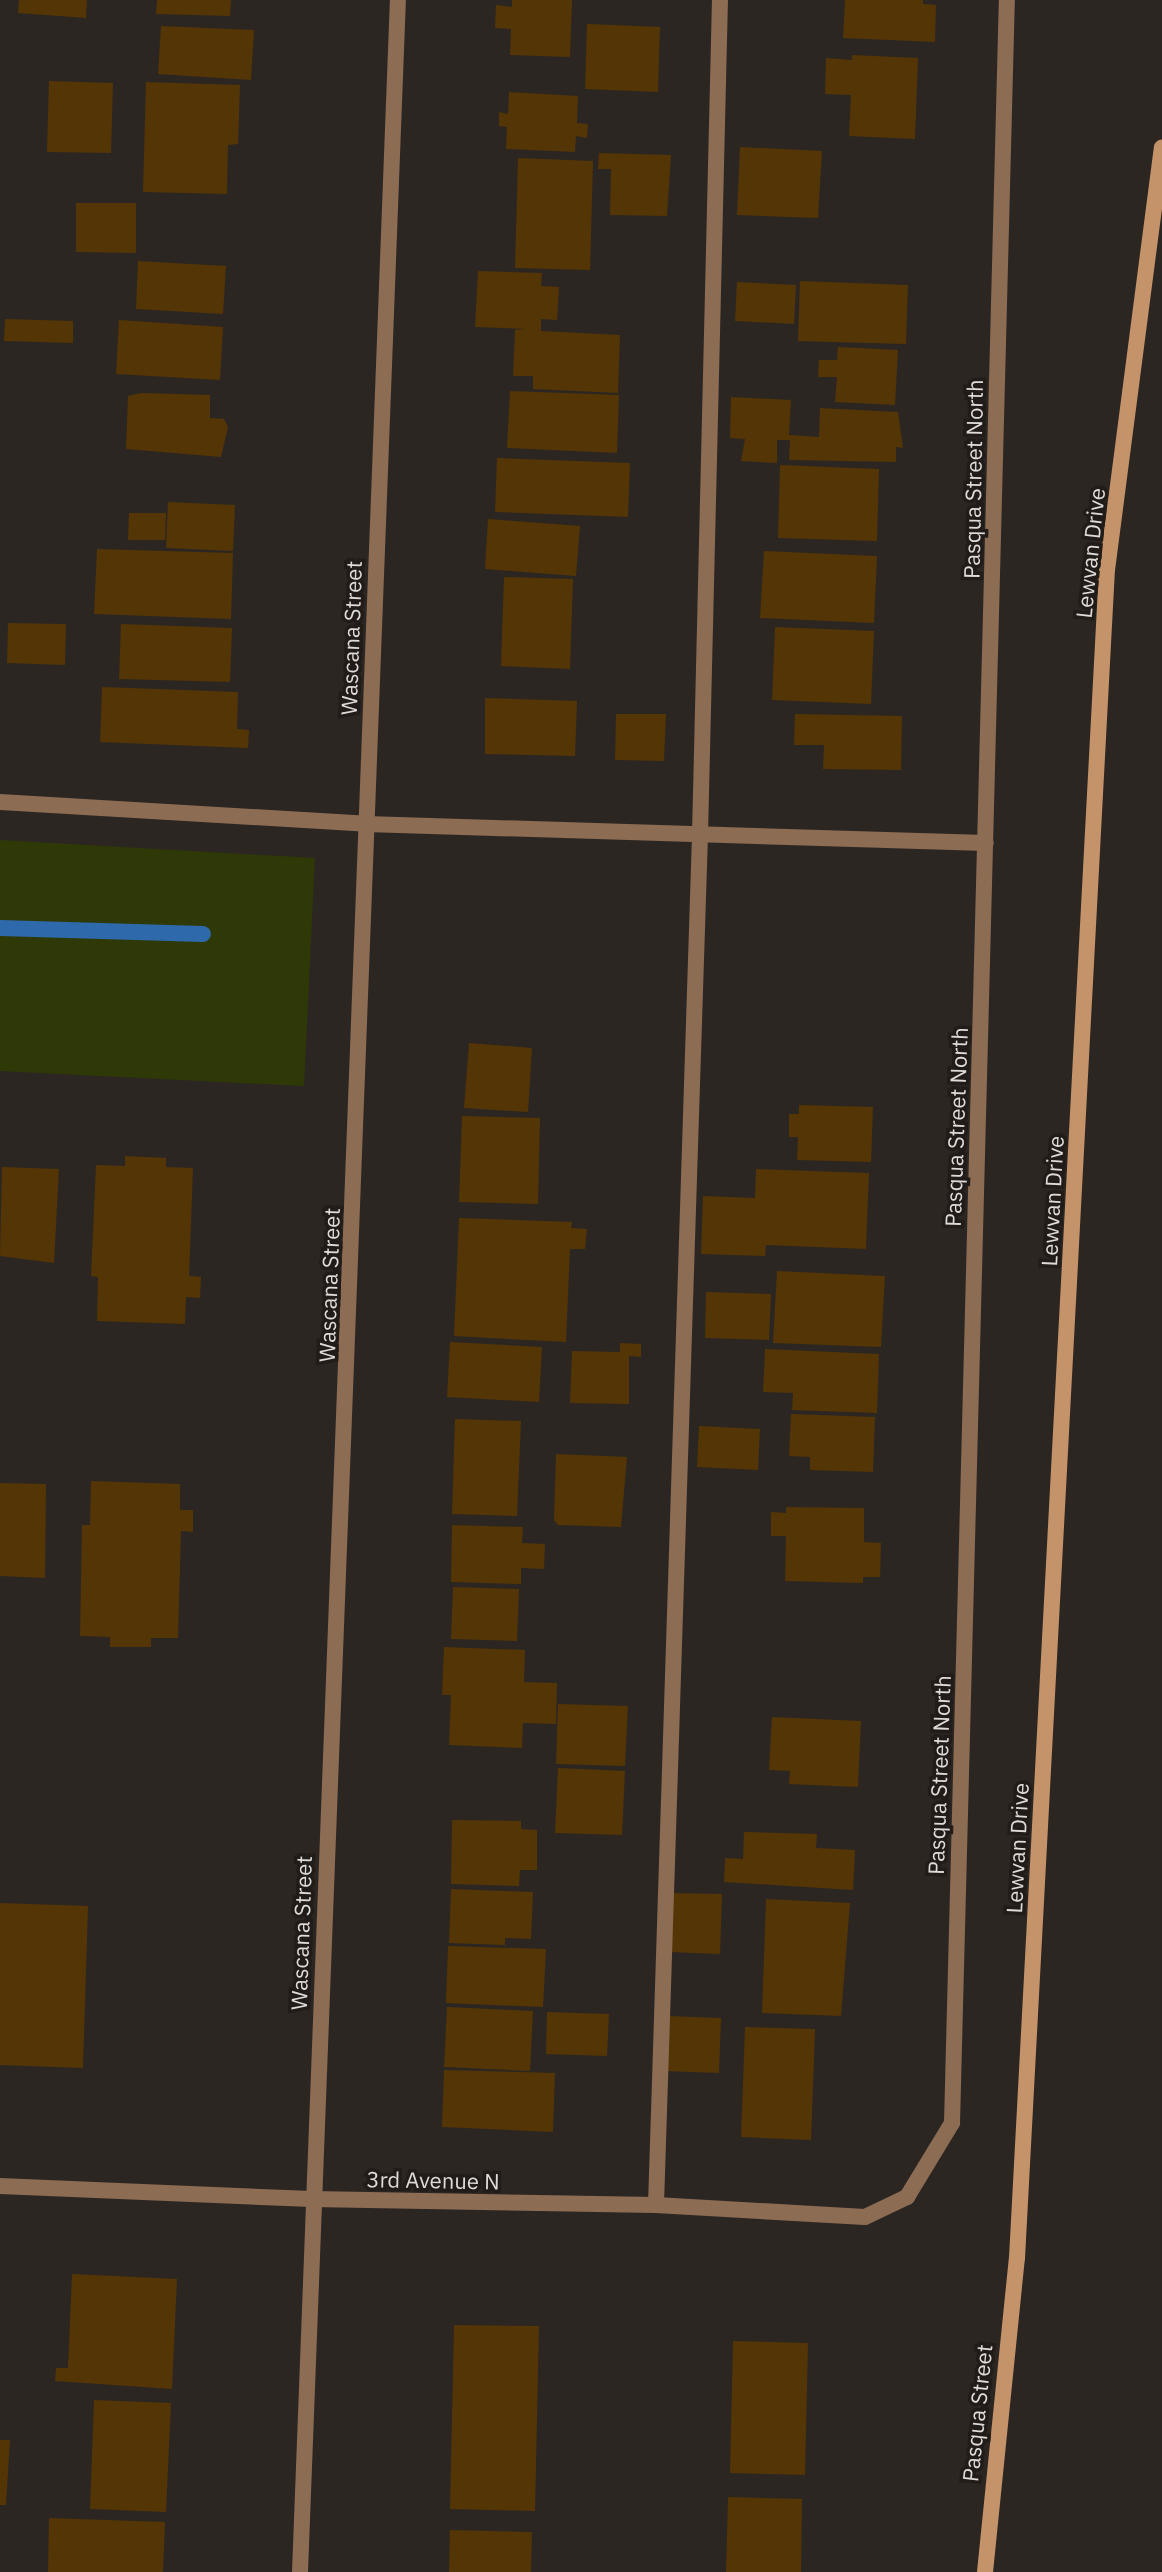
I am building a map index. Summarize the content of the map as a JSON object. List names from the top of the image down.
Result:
{
  "streets": {
    "main road": ["Lewvan Drive", "Pasqua Street"],
    "street": ["Pasqua Street North", "Wascana Street", "3rd Avenue N"]
  },
  "crossings": [
    ["Pasqua Street North", "3rd Avenue N"],
    ["Lewvan Drive", "Pasqua Street"],
    ["Wascana Street", "3rd Avenue N"]
  ]
}
